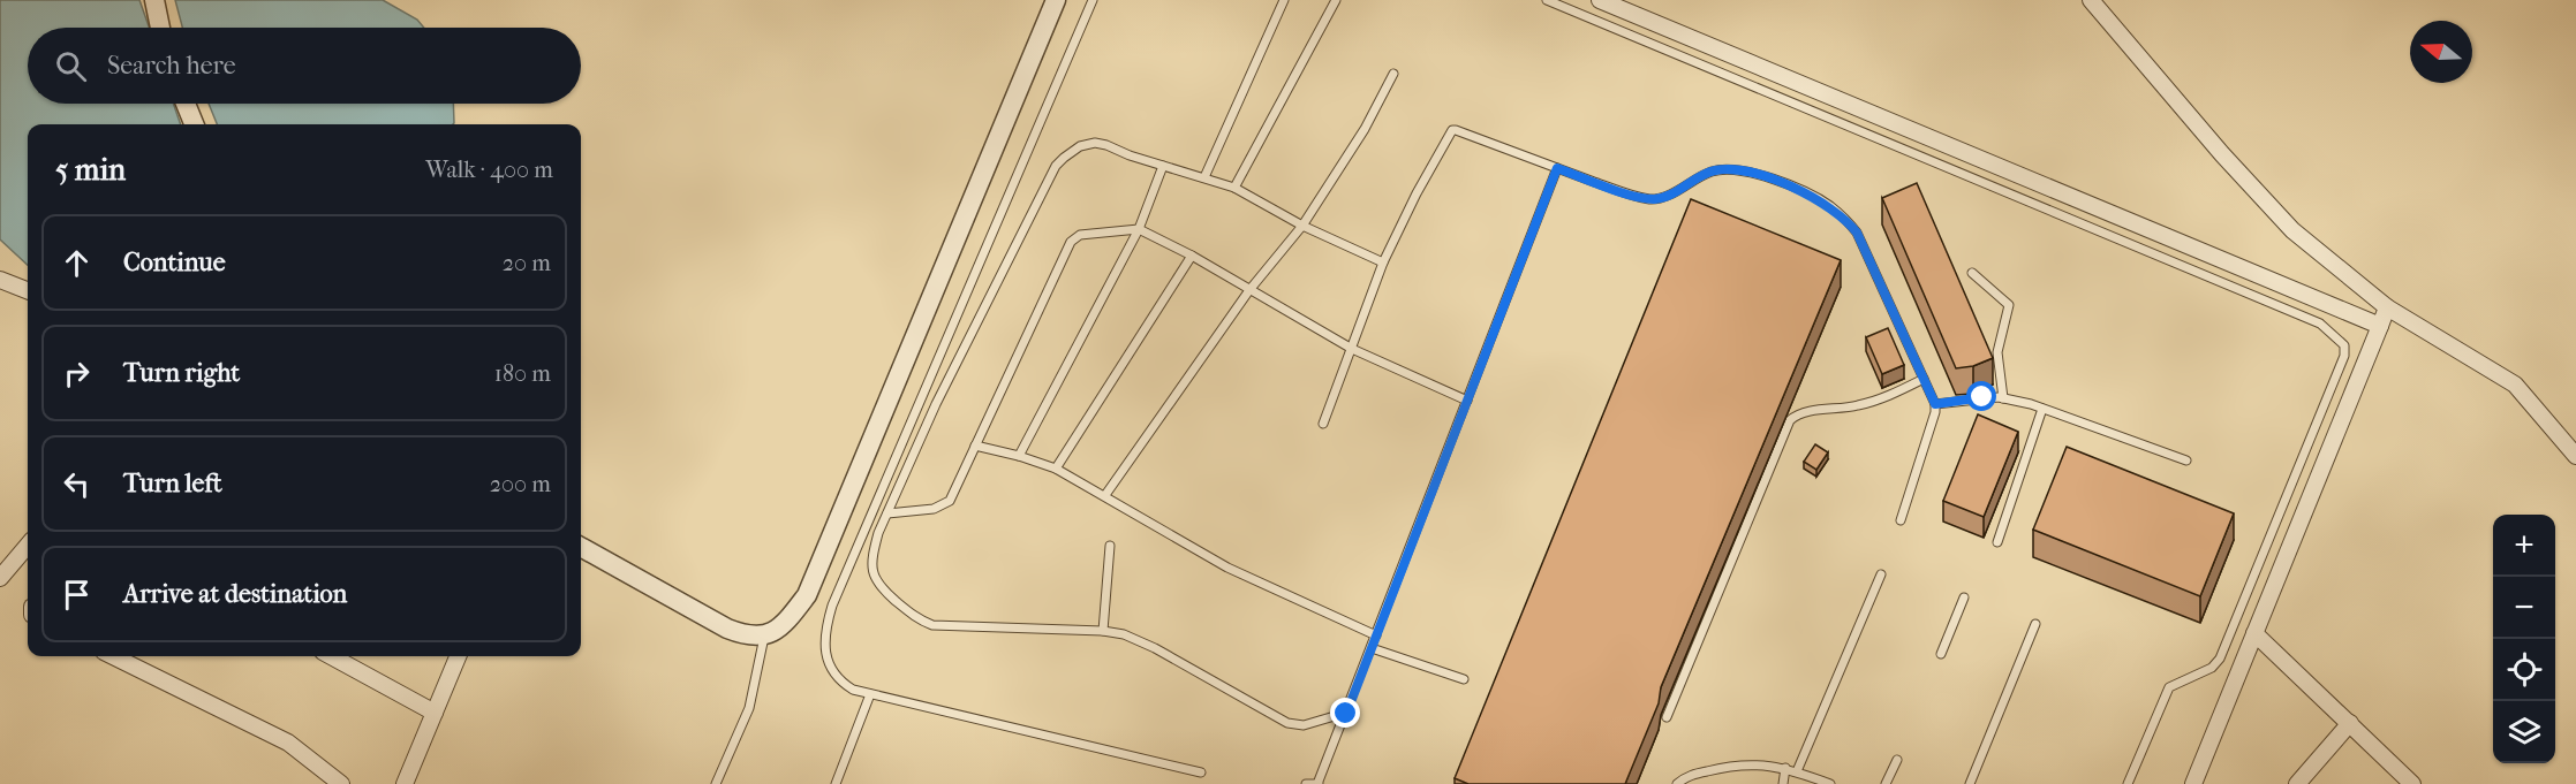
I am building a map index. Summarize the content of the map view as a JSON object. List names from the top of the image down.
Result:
{
  "north": "left",
  "page": {
    "search": "Search here",
    "heading": ["5 min", "Walk · 400 m"],
    "list": [
      ["Continue", "20 m"],
      ["Turn right", "180 m"],
      ["Turn left", "200 m"],
      "Arrive at destination"
    ],
    "map_buttons": ["+", "−"]
  }
}
